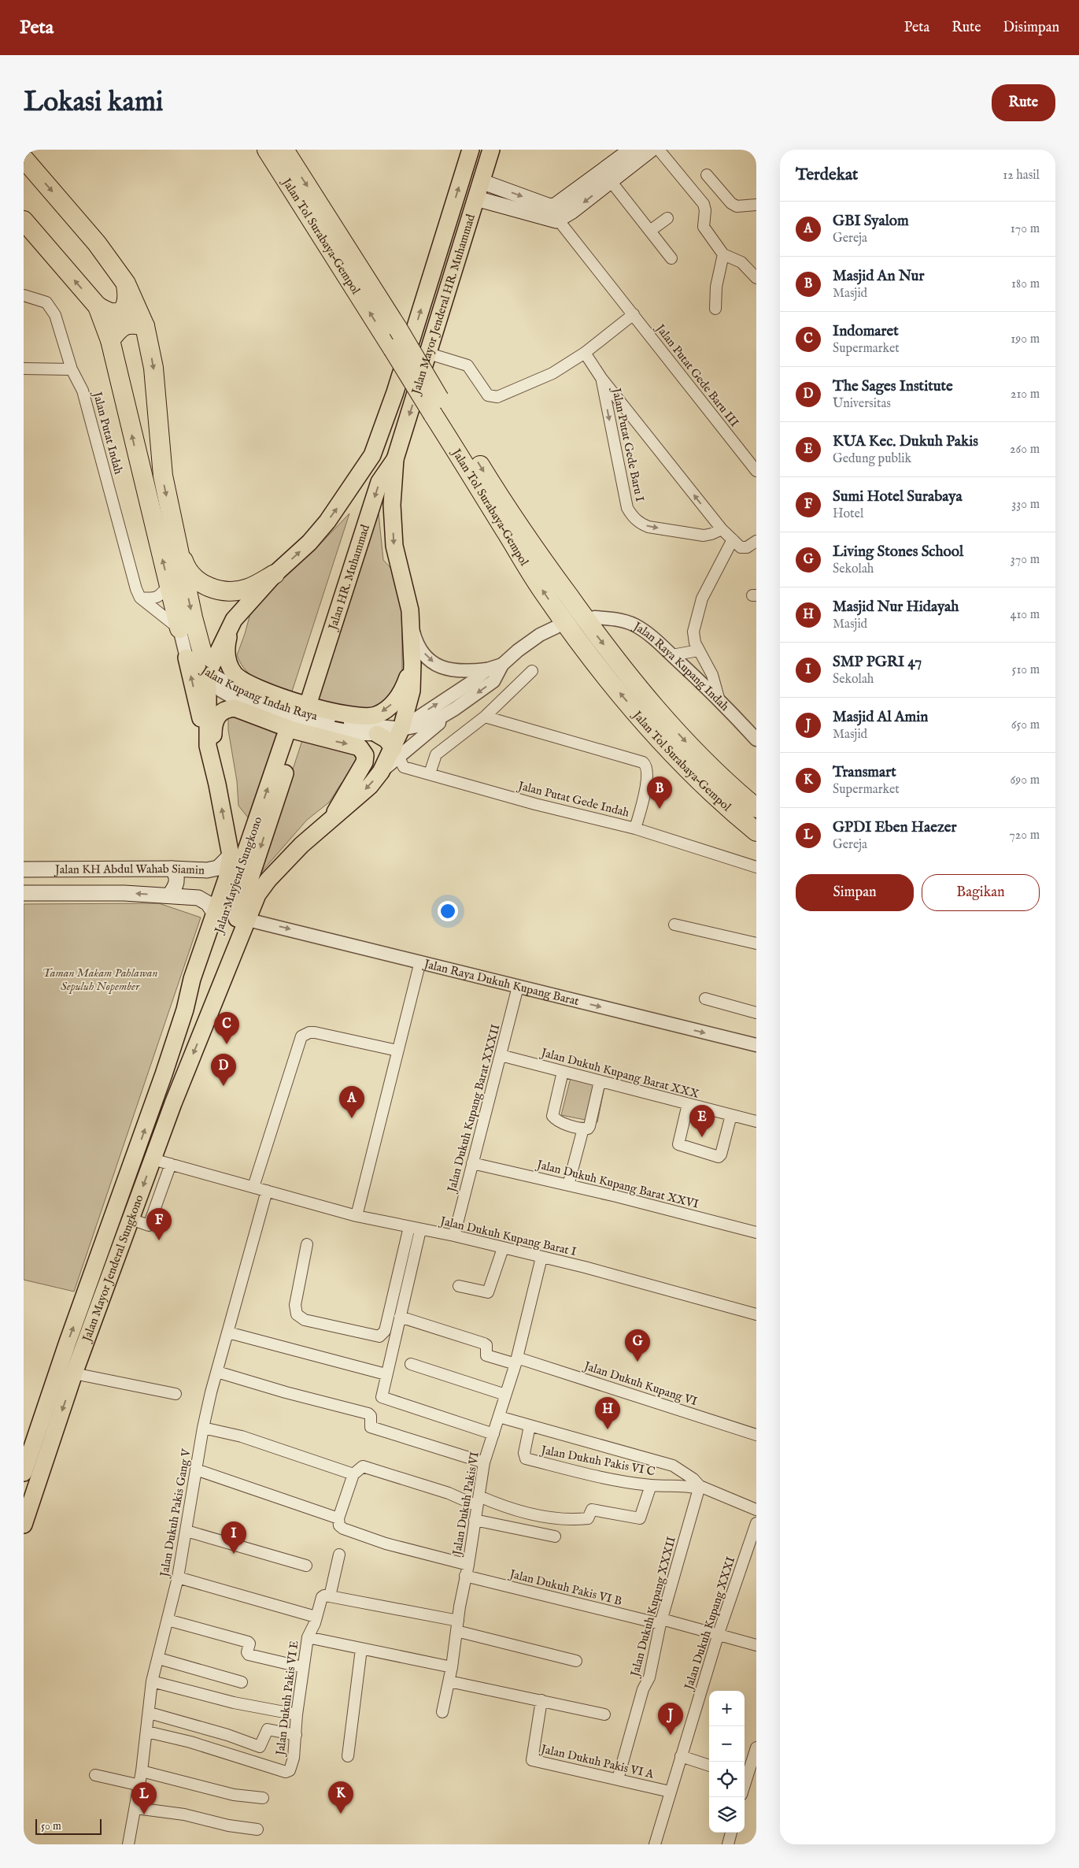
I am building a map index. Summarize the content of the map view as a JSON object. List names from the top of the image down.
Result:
{
  "streets": {
    "highway": ["Jalan Tol Surabaya–Gempol"],
    "main road": [
      "Jalan Mayor Jenderal HR. Muhammad",
      "Jalan HR. Muhammad",
      "Jalan KH Abdul Wahab Siamin",
      "Jalan Mayjend Sungkono",
      "Jalan Mayor Jenderal Sungkono"
    ],
    "street": [
      "Jalan Putat Gede Baru III",
      "Jalan Putat Indah",
      "Jalan Putat Gede Baru I",
      "Jalan Raya Kupang Indah",
      "Jalan Kupang Indah Raya",
      "Jalan Putat Gede Indah",
      "Jalan Raya Dukuh Kupang Barat",
      "Jalan Dukuh Kupang Barat XXX",
      "Jalan Dukuh Kupang Barat XXXII",
      "Jalan Dukuh Kupang Barat XXVI",
      "Jalan Dukuh Kupang Barat I",
      "Jalan Dukuh Kupang VI",
      "Jalan Dukuh Pakis VI C",
      "Jalan Dukuh Pakis VI",
      "Jalan Dukuh Pakis Gang V",
      "Jalan Dukuh Pakis VI B",
      "Jalan Dukuh Kupang XXXII",
      "Jalan Dukuh Kupang XXXI",
      "Jalan Dukuh Pakis VI E",
      "Jalan Dukuh Pakis VI A"
    ]
  },
  "crossings": [
    ["Jalan Mayor Jenderal HR. Muhammad", "Jalan HR. Muhammad"],
    ["Jalan Mayjend Sungkono", "Jalan Mayor Jenderal Sungkono"],
    ["Jalan Raya Dukuh Kupang Barat", "Jalan Dukuh Kupang Barat XXXII"],
    ["Jalan Dukuh Kupang Barat XXX", "Jalan Dukuh Kupang Barat XXXII"],
    ["Jalan Dukuh Kupang Barat XXXII", "Jalan Dukuh Kupang Barat XXVI"],
    ["Jalan Dukuh Kupang Barat XXXII", "Jalan Dukuh Kupang Barat I"],
    ["Jalan Dukuh Kupang Barat I", "Jalan Mayor Jenderal Sungkono"],
    ["Jalan Dukuh Kupang Barat I", "Jalan Dukuh Pakis VI"],
    ["Jalan Dukuh Kupang Barat I", "Jalan Dukuh Pakis Gang V"],
    ["Jalan Dukuh Kupang VI", "Jalan Dukuh Pakis VI"],
    ["Jalan Dukuh Pakis VI C", "Jalan Dukuh Pakis VI"],
    ["Jalan Dukuh Pakis VI C", "Jalan Dukuh Kupang XXXII"],
    ["Jalan Dukuh Pakis VI", "Jalan Dukuh Pakis VI B"],
    ["Jalan Dukuh Pakis Gang V", "Jalan Dukuh Pakis VI E"],
    ["Jalan Dukuh Pakis VI B", "Jalan Dukuh Kupang XXXII"],
    ["Jalan Dukuh Pakis VI B", "Jalan Dukuh Kupang XXXI"],
    ["Jalan Dukuh Kupang XXXII", "Jalan Dukuh Pakis VI A"],
    ["Jalan Dukuh Kupang XXXI", "Jalan Dukuh Pakis VI A"]
  ],
  "parks": ["Taman Makam Pahlawan Sepuluh Nopember"],
  "scale_bar": "50 m",
  "page": {
    "header": "Peta",
    "nav": ["Peta", "Rute", "Disimpan"],
    "buttons": [
      "Rute",
      ["Simpan", "Bagikan"]
    ],
    "title": "Lokasi kami",
    "heading": ["Terdekat", "12 hasil"],
    "list": [
      {
        "mark": "A",
        "name": "GBI Syalom",
        "note": "Gereja",
        "value": "170 m"
      },
      {
        "mark": "B",
        "name": "Masjid An Nur",
        "note": "Masjid",
        "value": "180 m"
      },
      {
        "mark": "C",
        "name": "Indomaret",
        "note": "Supermarket",
        "value": "190 m"
      },
      {
        "mark": "D",
        "name": "The Sages Institute",
        "note": "Universitas",
        "value": "210 m"
      },
      {
        "mark": "E",
        "name": "KUA Kec. Dukuh Pakis",
        "note": "Gedung publik",
        "value": "260 m"
      },
      {
        "mark": "F",
        "name": "Sumi Hotel Surabaya",
        "note": "Hotel",
        "value": "330 m"
      },
      {
        "mark": "G",
        "name": "Living Stones School",
        "note": "Sekolah",
        "value": "370 m"
      },
      {
        "mark": "H",
        "name": "Masjid Nur Hidayah",
        "note": "Masjid",
        "value": "410 m"
      },
      {
        "mark": "I",
        "name": "SMP PGRI 47",
        "note": "Sekolah",
        "value": "510 m"
      },
      {
        "mark": "J",
        "name": "Masjid Al Amin",
        "note": "Masjid",
        "value": "650 m"
      },
      {
        "mark": "K",
        "name": "Transmart",
        "note": "Supermarket",
        "value": "690 m"
      },
      {
        "mark": "L",
        "name": "GPDI Eben Haezer",
        "note": "Gereja",
        "value": "720 m"
      }
    ],
    "pins": [
      "B",
      "C",
      "D",
      "A",
      "E",
      "F",
      "G",
      "H",
      "I",
      "J",
      "K",
      "L"
    ],
    "map_buttons": ["+", "−"],
    "scale": "50 m"
  }
}
